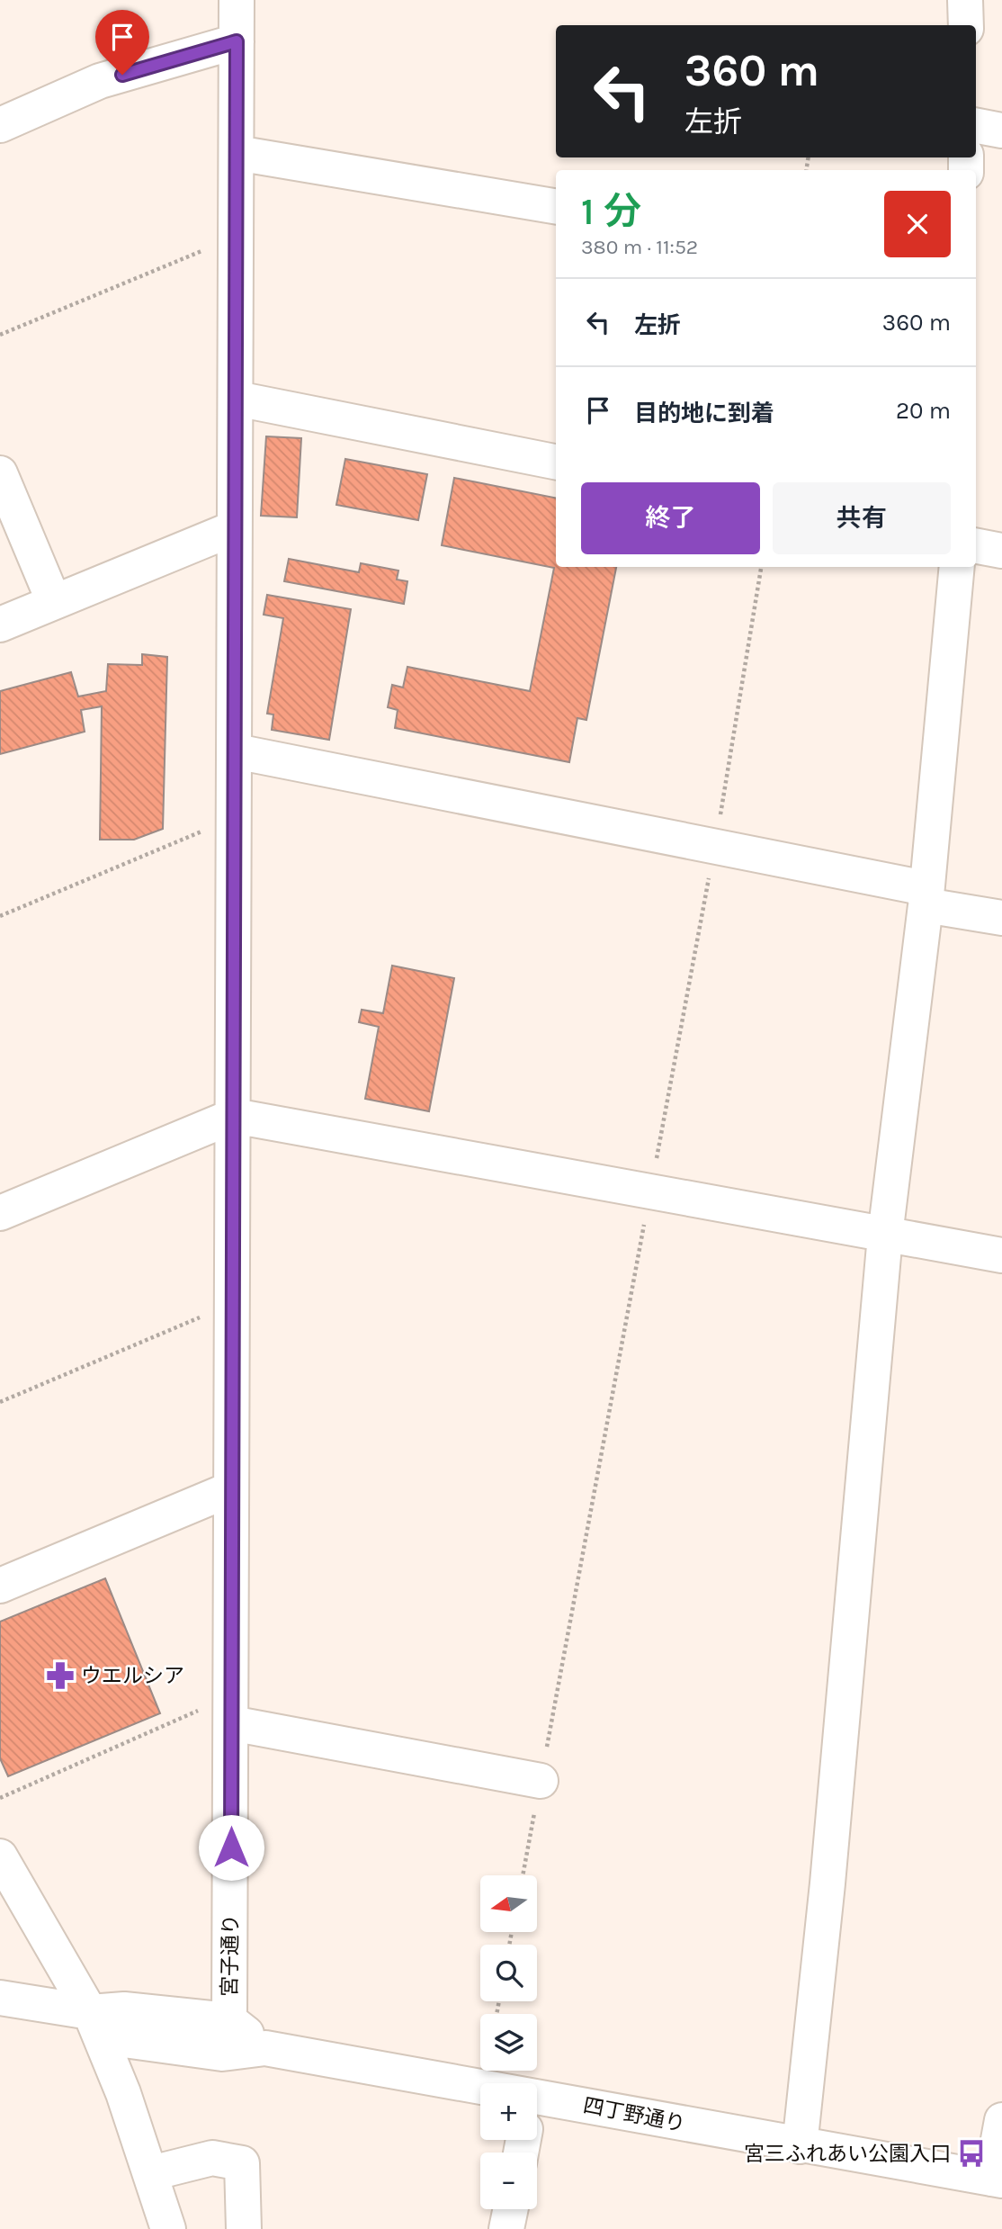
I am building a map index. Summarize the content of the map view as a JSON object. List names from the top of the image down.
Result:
{
  "streets": {
    "street": ["宮子通り", "四丁野通り"]
  },
  "crossings": [
    ["宮子通り", "四丁野通り"]
  ],
  "places": {
    "pharmacy": ["ウエルシア"],
    "bus stop": ["宮三ふれあい公園入口"]
  },
  "north": "left",
  "page": {
    "turn": ["360 m", "左折"],
    "heading": ["1 分", "380 m · 11:52"],
    "list": [
      {
        "name": "左折",
        "value": "360 m"
      },
      {
        "name": "目的地に到着",
        "value": "20 m"
      }
    ],
    "buttons": ["終了", "共有"],
    "map_buttons": ["+", "−"]
  }
}
